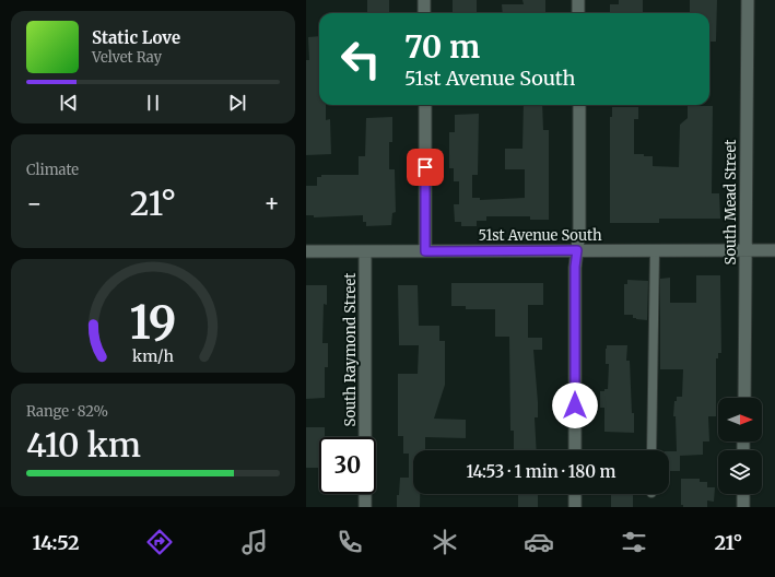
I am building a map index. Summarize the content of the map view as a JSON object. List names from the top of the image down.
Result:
{
  "streets": {
    "street": ["South Mead Street", "51st Avenue South", "South Raymond Street"]
  },
  "crossings": [
    ["South Mead Street", "51st Avenue South"],
    ["51st Avenue South", "South Raymond Street"]
  ],
  "north": "right",
  "page": {
    "turn": ["70 m", "51st Avenue South"],
    "song": ["Static Love", "Velvet Ray"],
    "tile": [
      "Climate",
      ["Range · 82%", "410 km"]
    ],
    "heat": ["−", "21°", "+"],
    "limit": "30",
    "trip": "14:53 · 1 min · 180 m",
    "tabs": ["14:52", "21°"],
    "gauge": ["19", "km/h"]
  }
}
